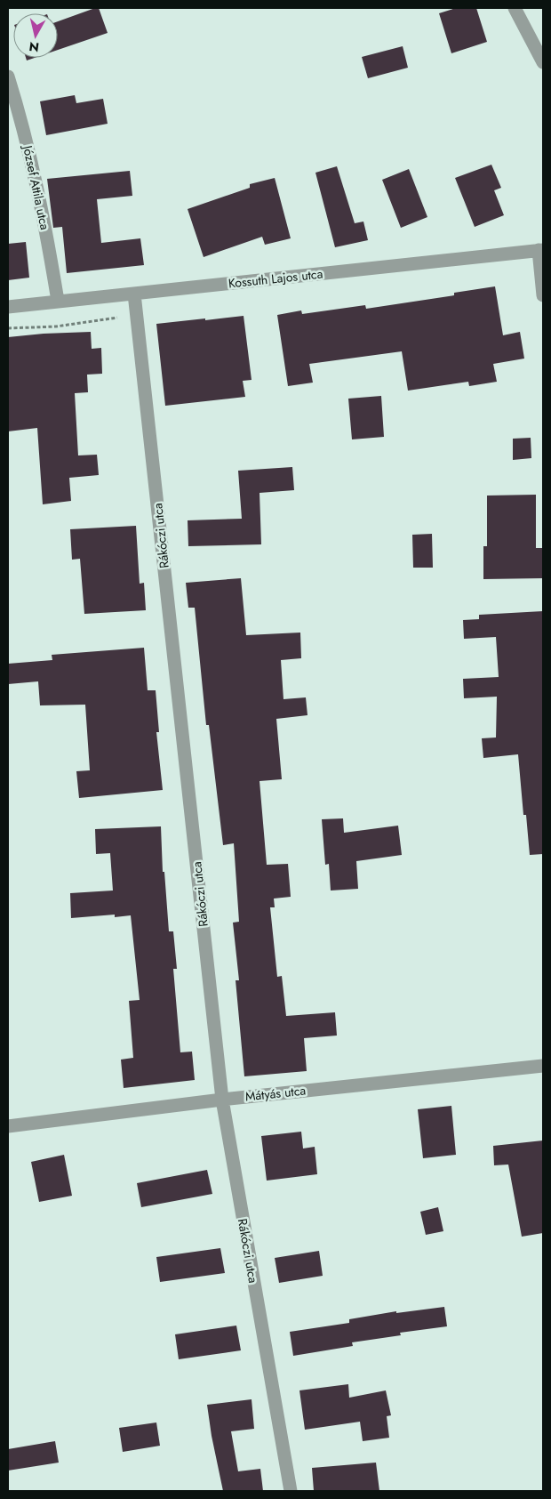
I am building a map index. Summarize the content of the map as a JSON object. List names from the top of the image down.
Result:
{
  "streets": {
    "street": [
      "József Attila utca",
      "Kossuth Lajos utca",
      "Rákóczi utca",
      "Mátyás utca"
    ]
  },
  "crossings": [
    ["József Attila utca", "Kossuth Lajos utca"],
    ["Kossuth Lajos utca", "Rákóczi utca"],
    ["Rákóczi utca", "Mátyás utca"]
  ],
  "north": "bottom"
}
